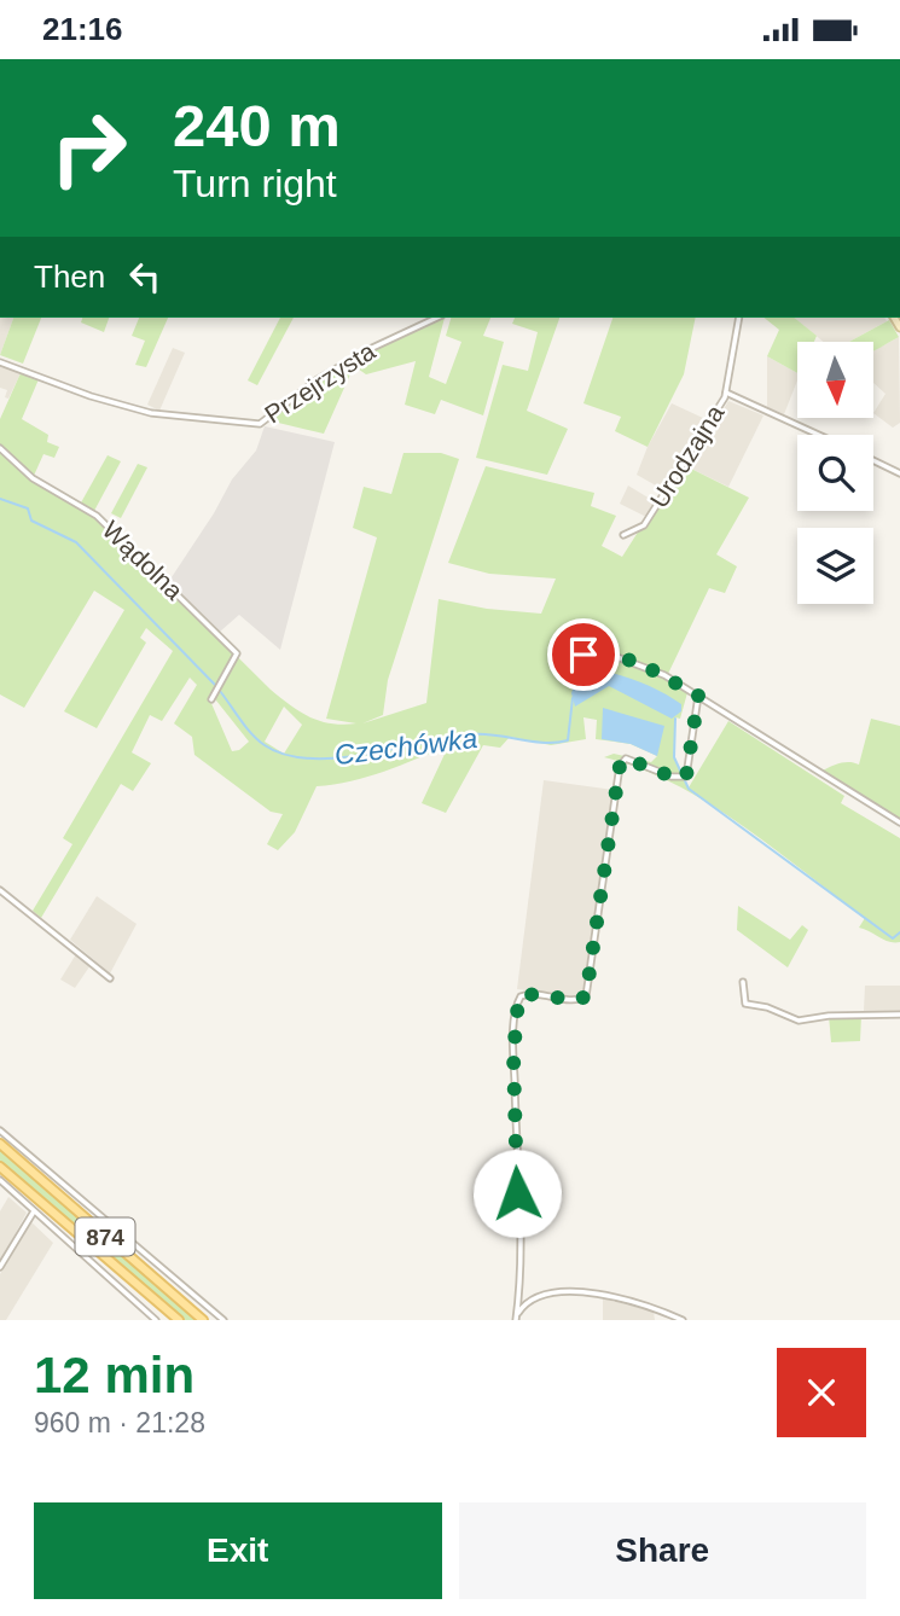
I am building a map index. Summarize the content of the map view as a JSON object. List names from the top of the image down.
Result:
{
  "streets": {
    "main road": ["874"],
    "street": ["Przejrzysta", "Urodzajna", "Wądolna"]
  },
  "water": ["Czechówka"],
  "north": "bottom",
  "page": {
    "status": "21:16",
    "turn": ["240 m", "Turn right"],
    "then": "Then",
    "heading": ["12 min", "960 m · 21:28"],
    "buttons": ["Exit", "Share"]
  }
}
